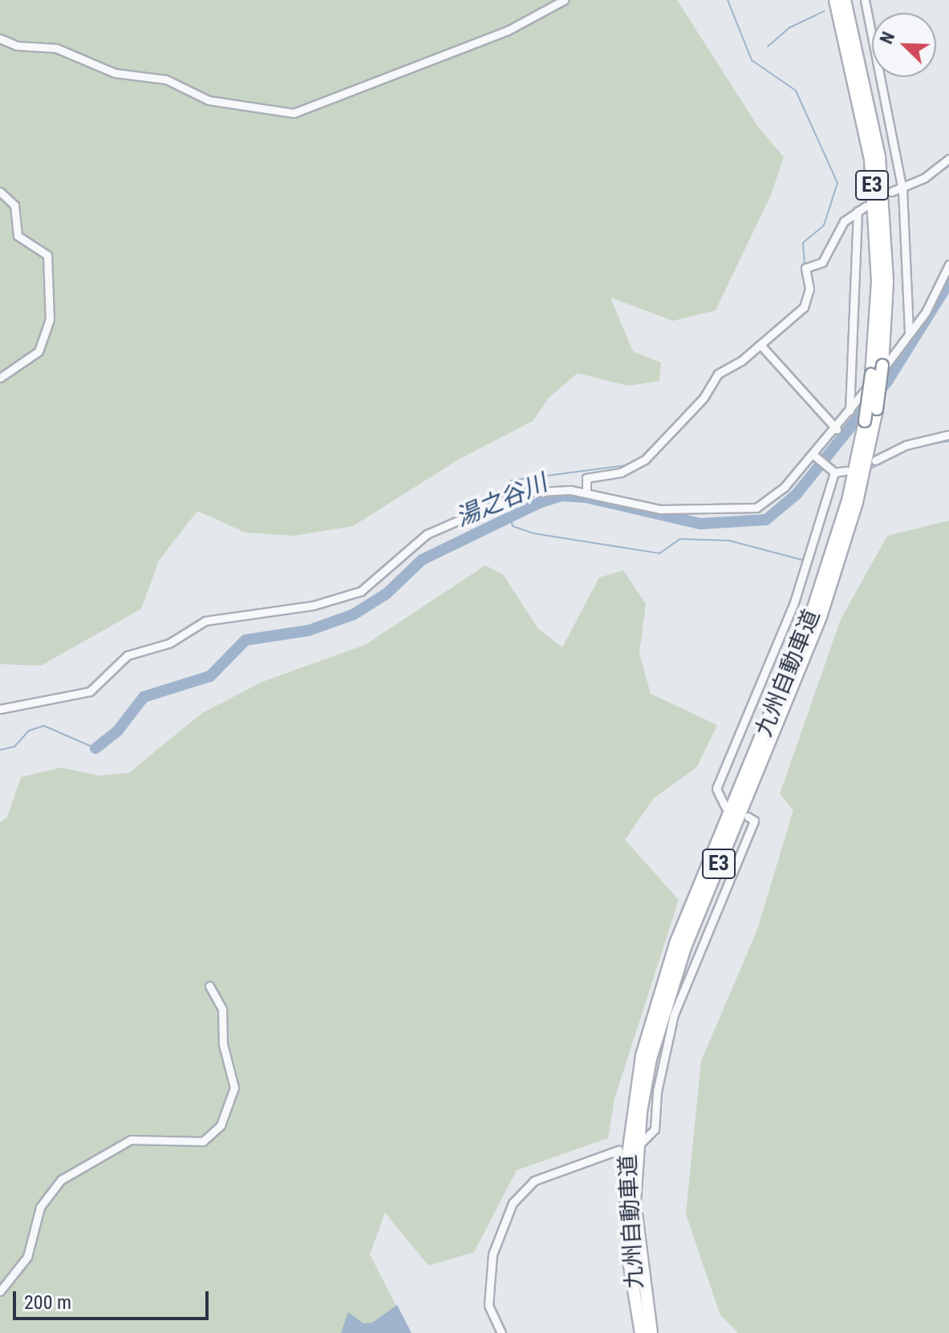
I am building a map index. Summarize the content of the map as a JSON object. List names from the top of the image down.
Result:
{
  "streets": {
    "highway": ["E3", "九州自動車道"]
  },
  "water": ["湯之谷川"],
  "scale_bar": "200 m",
  "north": "top left"
}
